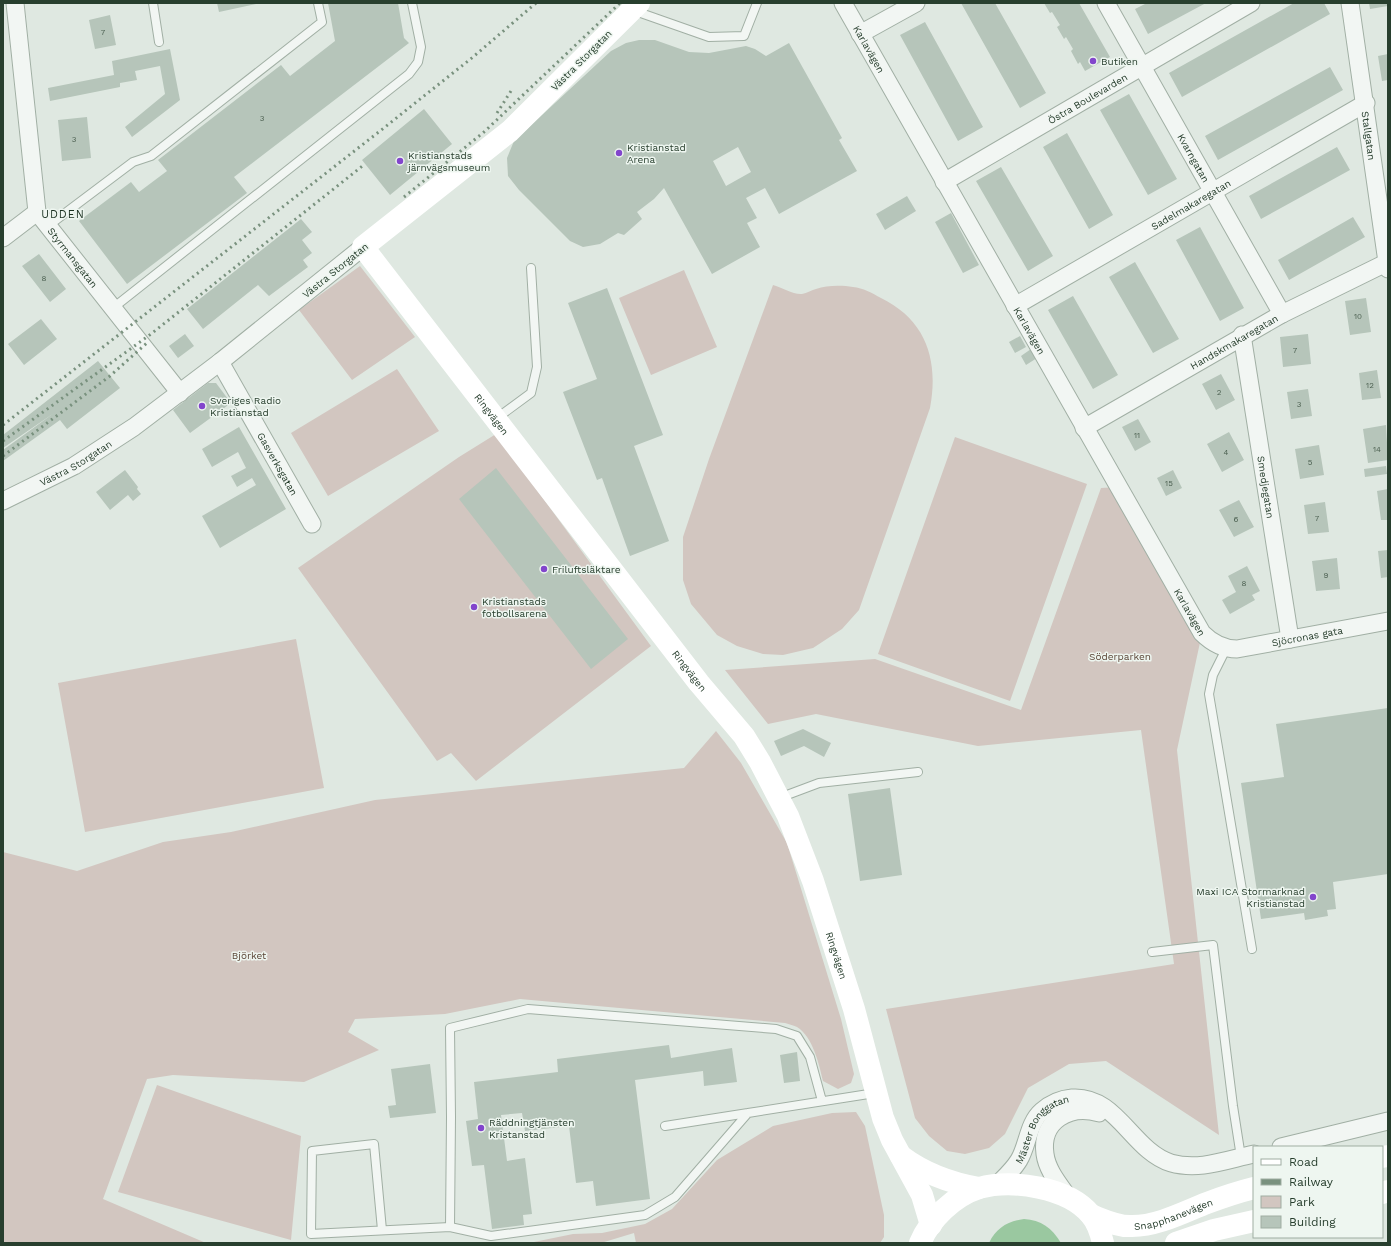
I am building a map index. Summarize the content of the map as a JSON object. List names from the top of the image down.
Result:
{
  "streets": {
    "street": [
      "Karlavägen",
      "Västra Storgatan",
      "Östra Boulevarden",
      "Stallgatan",
      "Kvarngatan",
      "Sadelmakaregatan",
      "Styrmansgatan",
      "Handskmakaregatan",
      "Ringvägen",
      "Gasverksgatan",
      "Smedjegatan",
      "Sjöcronas gata",
      "Mäster Bonggatan",
      "Snapphanevägen"
    ]
  },
  "crossings": [
    ["Karlavägen", "Östra Boulevarden"],
    ["Karlavägen", "Sadelmakaregatan"],
    ["Karlavägen", "Handskmakaregatan"],
    ["Karlavägen", "Sjöcronas gata"],
    ["Västra Storgatan", "Styrmansgatan"],
    ["Västra Storgatan", "Ringvägen"],
    ["Västra Storgatan", "Gasverksgatan"],
    ["Östra Boulevarden", "Kvarngatan"],
    ["Stallgatan", "Sadelmakaregatan"],
    ["Stallgatan", "Handskmakaregatan"],
    ["Kvarngatan", "Sadelmakaregatan"],
    ["Kvarngatan", "Handskmakaregatan"],
    ["Handskmakaregatan", "Smedjegatan"],
    ["Smedjegatan", "Sjöcronas gata"]
  ],
  "districts": ["UDDEN"],
  "parks": ["Söderparken", "Björket"],
  "places": [
    "Butiken",
    "Kristianstad Arena",
    "Kristianstads järnvägsmuseum",
    "Sveriges Radio Kristianstad",
    "Friluftsläktare",
    "Kristianstads fotbollsarena",
    "Maxi ICA Stormarknad Kristianstad",
    "Räddningtjänsten Kristanstad"
  ],
  "house_numbers": [
    "7",
    "3",
    "3",
    "8",
    "10",
    "7",
    "12",
    "2",
    "3",
    "11",
    "14",
    "4",
    "5",
    "15",
    "7",
    "6",
    "9",
    "8"
  ],
  "legend": [
    "Road",
    "Railway",
    "Park",
    "Building"
  ]
}
